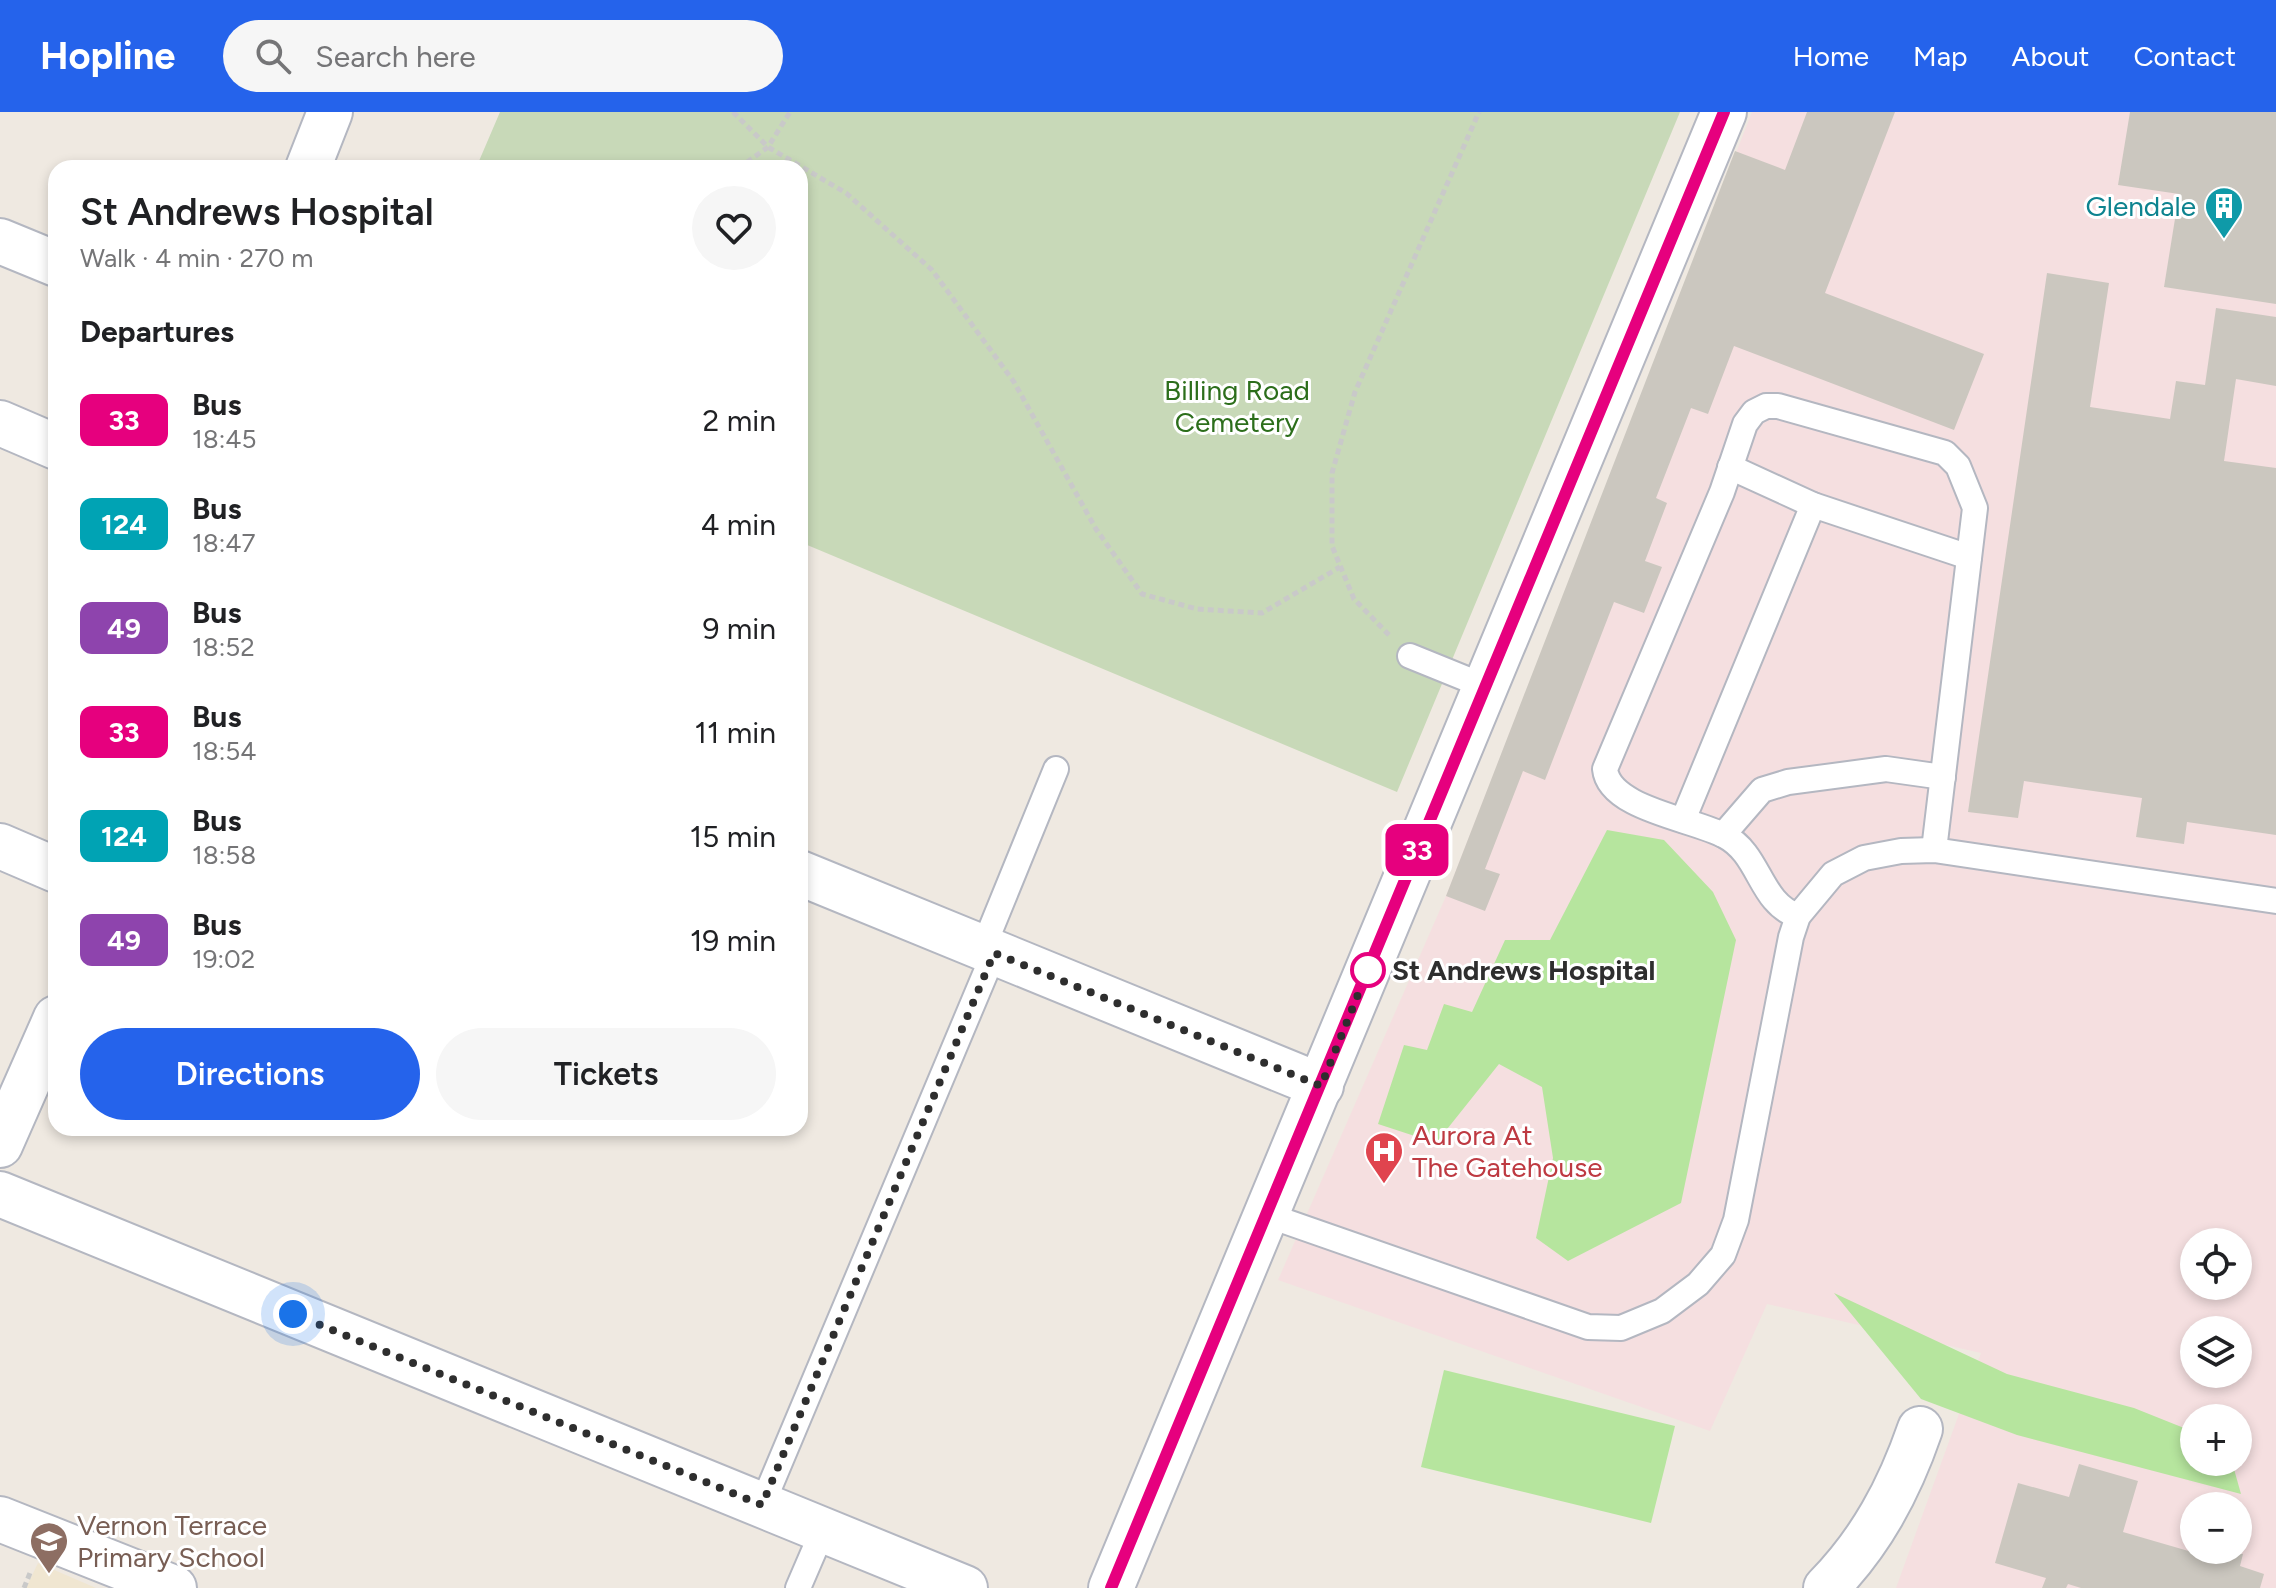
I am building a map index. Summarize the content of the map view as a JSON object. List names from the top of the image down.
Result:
{
  "parks": ["Billing Road Cemetery"],
  "places": {
    "building": ["Glendale"],
    "other": ["St Andrews Hospital"],
    "hospital": ["Aurora At The Gatehouse"],
    "school or university": ["Vernon Terrace Primary School"]
  },
  "lines": ["bus line 33"],
  "page": {
    "header": "Hopline",
    "search": "Search here",
    "nav": [
      "Home",
      "Map",
      "About",
      "Contact"
    ],
    "on_map": "33",
    "heading": [
      ["St Andrews Hospital", "Walk · 4 min · 270 m"],
      "Departures"
    ],
    "list": [
      {
        "mark": "33",
        "name": "Bus",
        "note": "18:45",
        "value": "2 min"
      },
      {
        "mark": "124",
        "name": "Bus",
        "note": "18:47",
        "value": "4 min"
      },
      {
        "mark": "49",
        "name": "Bus",
        "note": "18:52",
        "value": "9 min"
      },
      {
        "mark": "33",
        "name": "Bus",
        "note": "18:54",
        "value": "11 min"
      },
      {
        "mark": "124",
        "name": "Bus",
        "note": "18:58",
        "value": "15 min"
      },
      {
        "mark": "49",
        "name": "Bus",
        "note": "19:02",
        "value": "19 min"
      }
    ],
    "buttons": ["Directions", "Tickets"],
    "map_buttons": ["+", "−"]
  }
}
